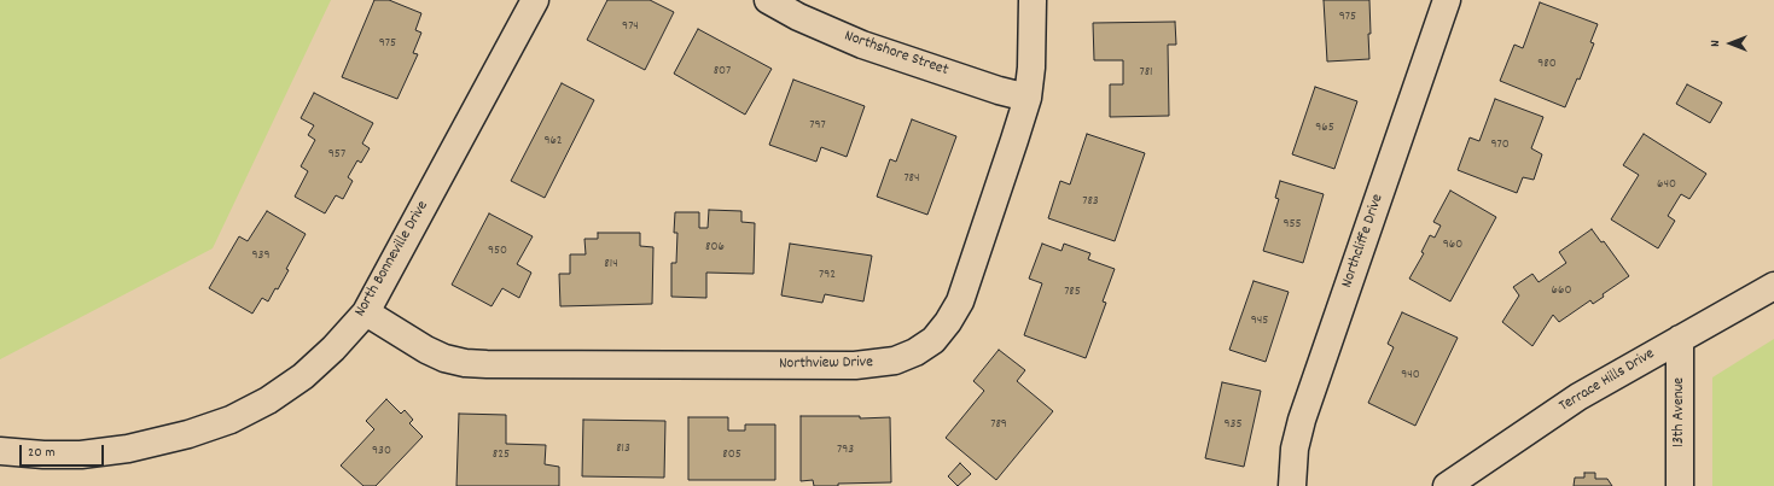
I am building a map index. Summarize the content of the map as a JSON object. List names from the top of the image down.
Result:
{
  "streets": {
    "street": [
      "Northshore Street",
      "Northcliffe Drive",
      "North Bonneville Drive",
      "Northview Drive",
      "Terrace Hills Drive",
      "13th Avenue"
    ]
  },
  "crossings": [
    ["Northshore Street", "Northview Drive"],
    ["North Bonneville Drive", "Northview Drive"],
    ["Terrace Hills Drive", "13th Avenue"]
  ],
  "house_numbers": [
    "975",
    "974",
    "975",
    "980",
    "807",
    "781",
    "797",
    "965",
    "962",
    "970",
    "957",
    "784",
    "640",
    "783",
    "955",
    "960",
    "806",
    "950",
    "939",
    "814",
    "792",
    "660",
    "785",
    "945",
    "940",
    "789",
    "935",
    "813",
    "793",
    "930",
    "825",
    "805"
  ],
  "scale_bar": "20 m",
  "north": "left"
}
